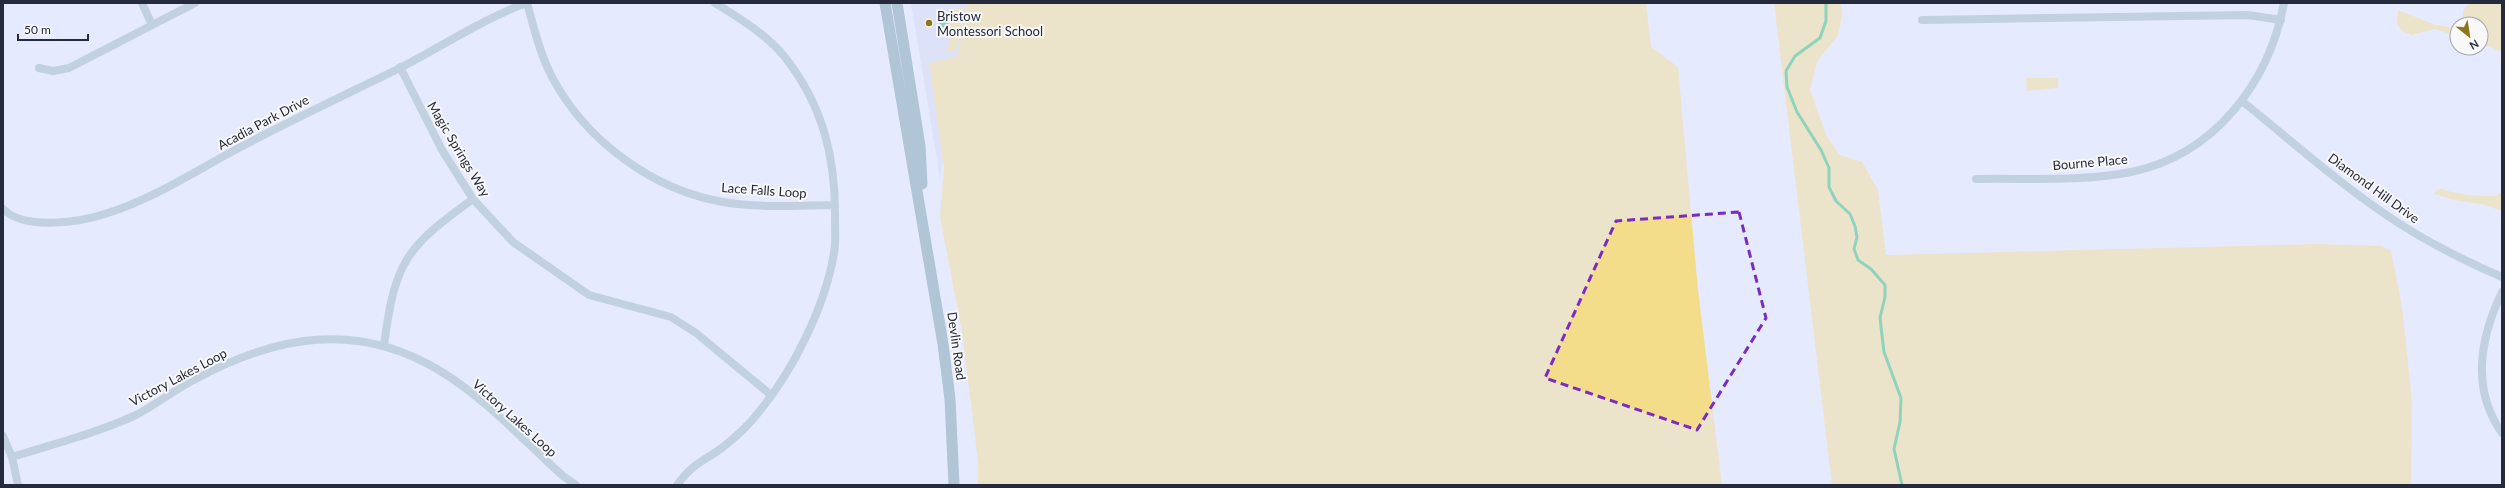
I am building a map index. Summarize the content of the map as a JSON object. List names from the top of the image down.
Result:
{
  "streets": {
    "main road": ["Devlin Road"],
    "street": [
      "Acadia Park Drive",
      "Magic Springs Way",
      "Bourne Place",
      "Diamond Hill Drive",
      "Lace Falls Loop",
      "Victory Lakes Loop"
    ]
  },
  "crossings": [
    ["Acadia Park Drive", "Magic Springs Way"],
    ["Acadia Park Drive", "Lace Falls Loop"],
    ["Bourne Place", "Diamond Hill Drive"]
  ],
  "places": ["Bristow Montessori School"],
  "scale_bar": "50 m",
  "north": "bottom right"
}
